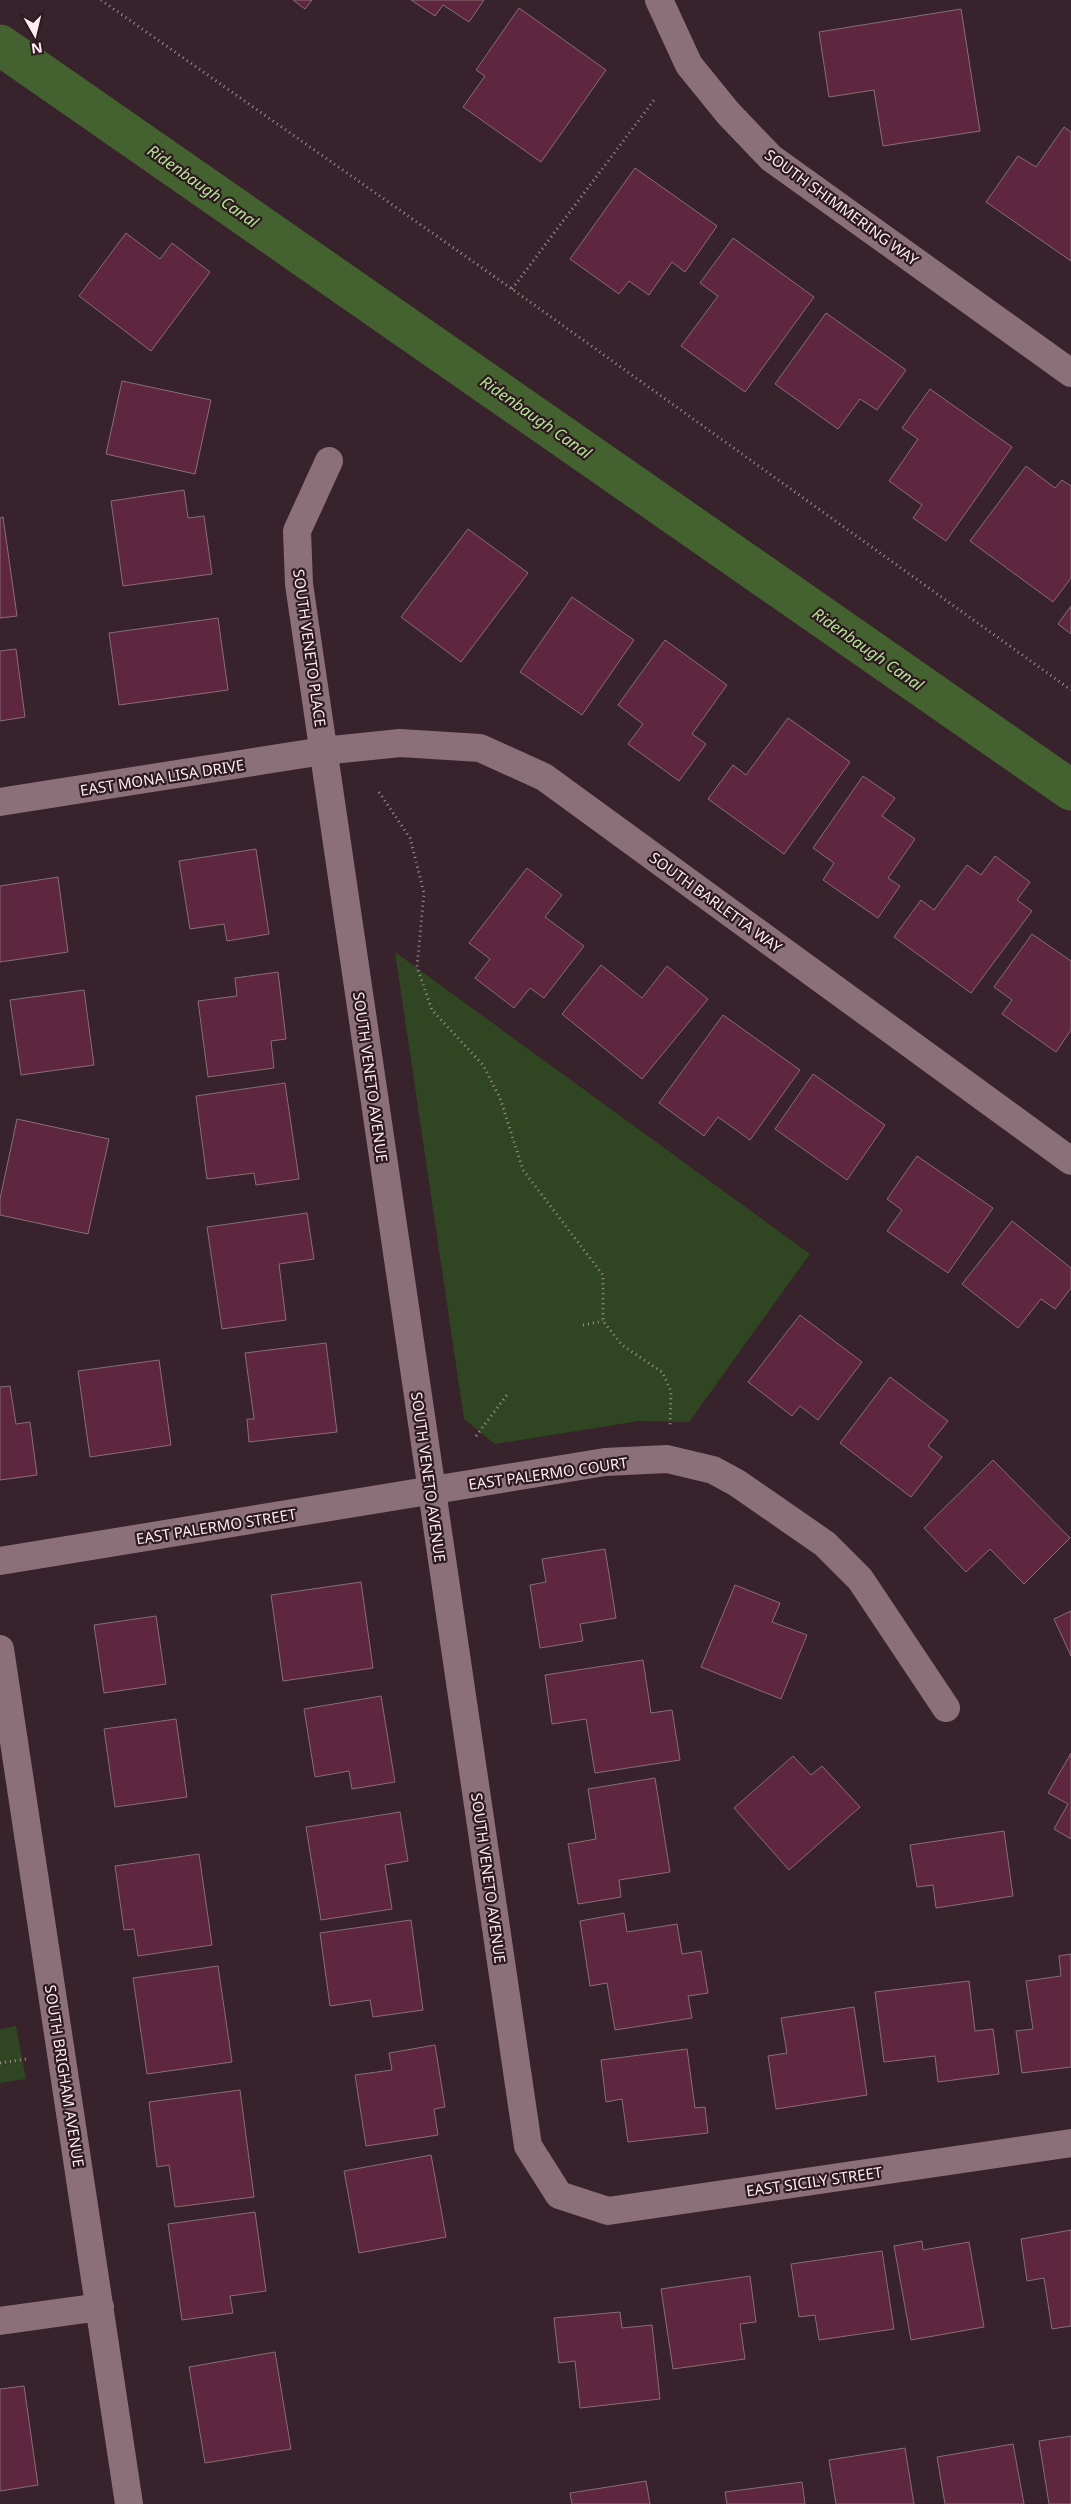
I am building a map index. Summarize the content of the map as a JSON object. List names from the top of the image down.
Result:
{
  "streets": {
    "street": [
      "SOUTH SHIMMERING WAY",
      "SOUTH VENETO PLACE",
      "EAST MONA LISA DRIVE",
      "SOUTH BARLETTA WAY",
      "SOUTH VENETO AVENUE",
      "EAST PALERMO COURT",
      "EAST PALERMO STREET",
      "SOUTH BRIGHAM AVENUE",
      "EAST SICILY STREET"
    ]
  },
  "crossings": [
    ["SOUTH VENETO PLACE", "EAST MONA LISA DRIVE"],
    ["SOUTH VENETO PLACE", "SOUTH BARLETTA WAY"],
    ["SOUTH VENETO PLACE", "SOUTH VENETO AVENUE"],
    ["EAST MONA LISA DRIVE", "SOUTH BARLETTA WAY"],
    ["EAST MONA LISA DRIVE", "SOUTH VENETO AVENUE"],
    ["SOUTH BARLETTA WAY", "SOUTH VENETO AVENUE"],
    ["SOUTH VENETO AVENUE", "EAST PALERMO COURT"],
    ["SOUTH VENETO AVENUE", "EAST PALERMO STREET"],
    ["SOUTH VENETO AVENUE", "EAST SICILY STREET"],
    ["EAST PALERMO COURT", "EAST PALERMO STREET"]
  ],
  "water": ["Ridenbaugh Canal"],
  "north": "bottom"
}
